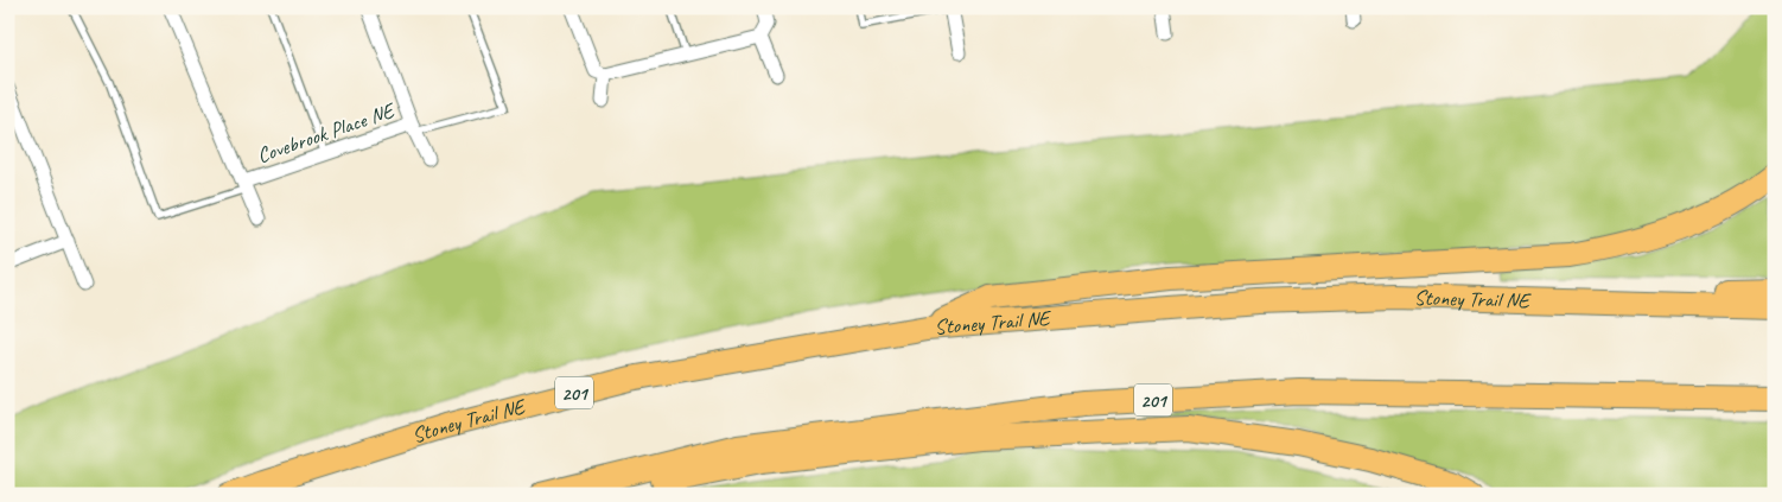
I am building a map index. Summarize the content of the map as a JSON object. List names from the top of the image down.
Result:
{
  "streets": {
    "highway": ["Stoney Trail NE", "201"],
    "street": ["Covebrook Place NE"]
  }
}
